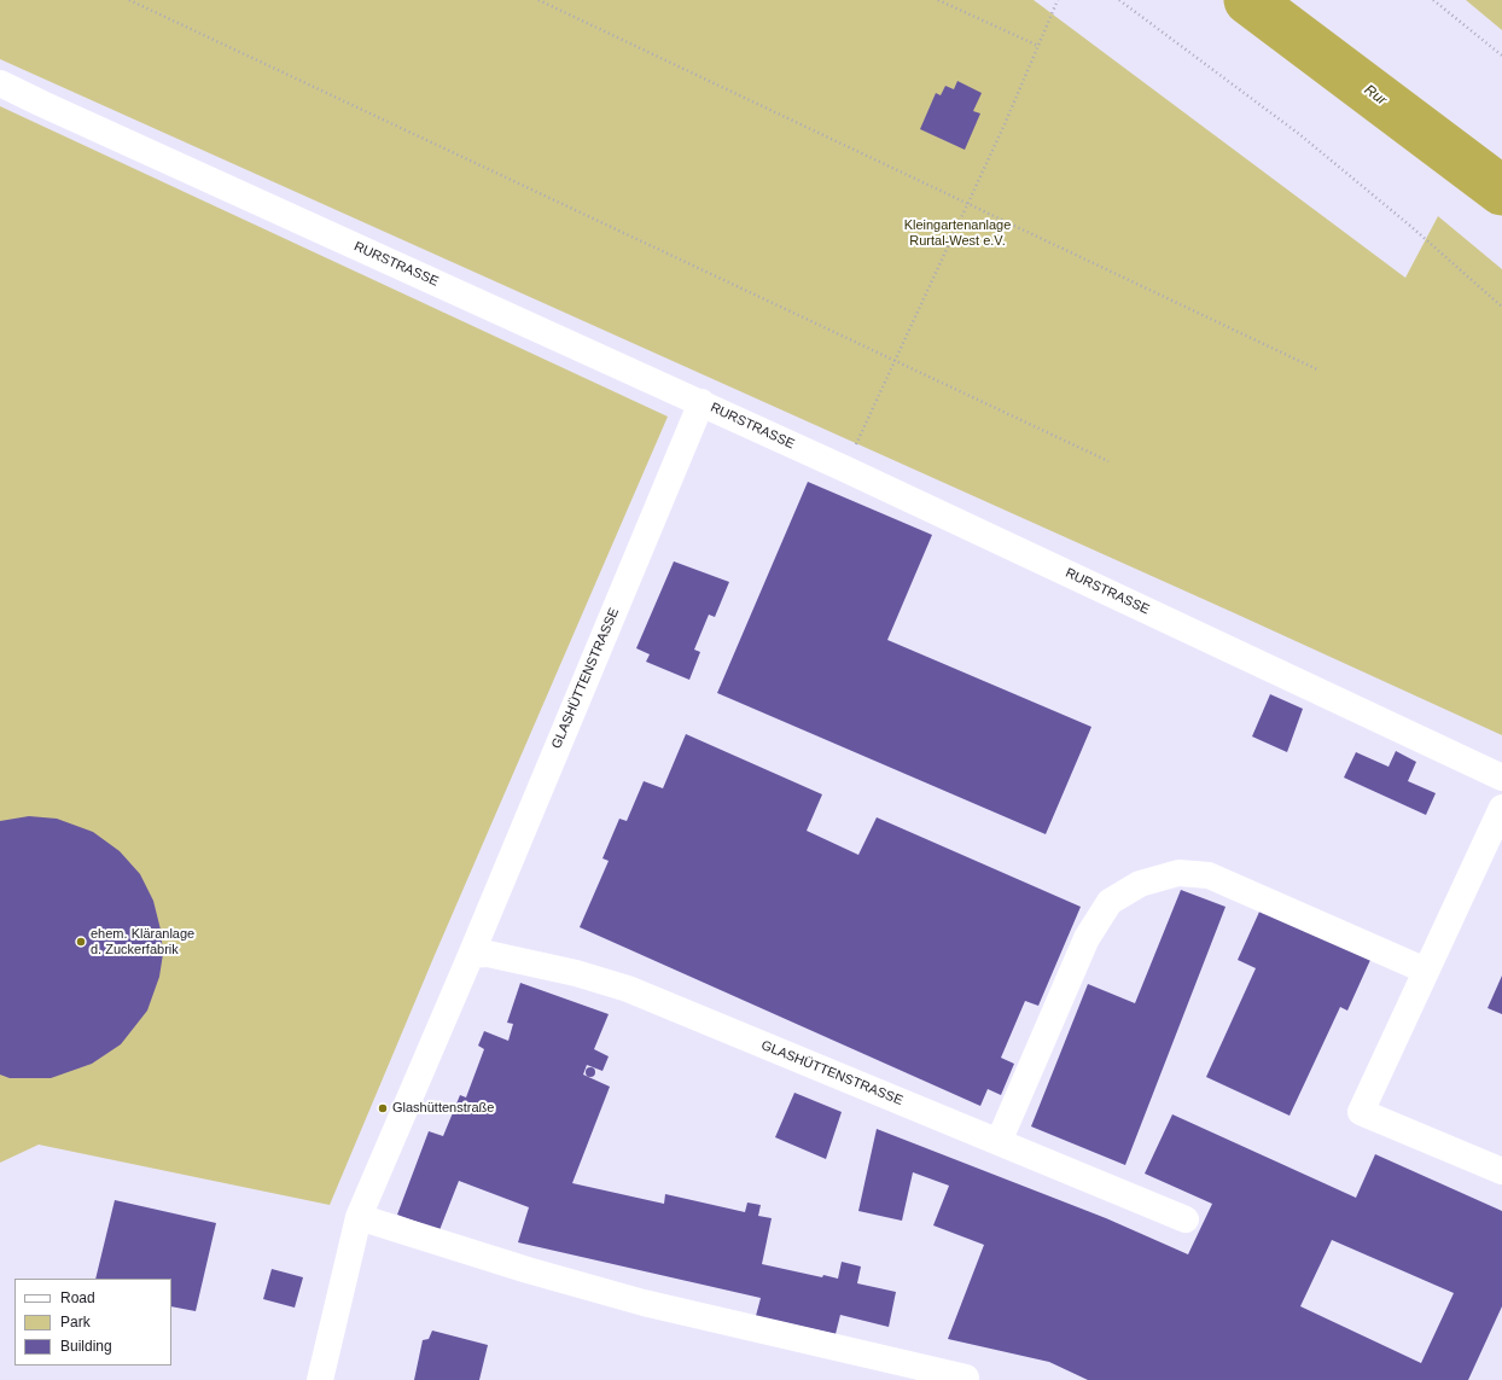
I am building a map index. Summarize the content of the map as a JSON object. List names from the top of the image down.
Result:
{
  "streets": {
    "street": ["RURSTRASSE", "GLASHÜTTENSTRASSE"]
  },
  "crossings": [
    ["RURSTRASSE", "GLASHÜTTENSTRASSE"]
  ],
  "water": ["Rur"],
  "parks": ["Kleingartenanlage Rurtal-West e.V."],
  "places": ["ehem. Kläranlage d. Zuckerfabrik", "Glashüttenstraße"],
  "legend": ["Road", "Park", "Building"]
}
